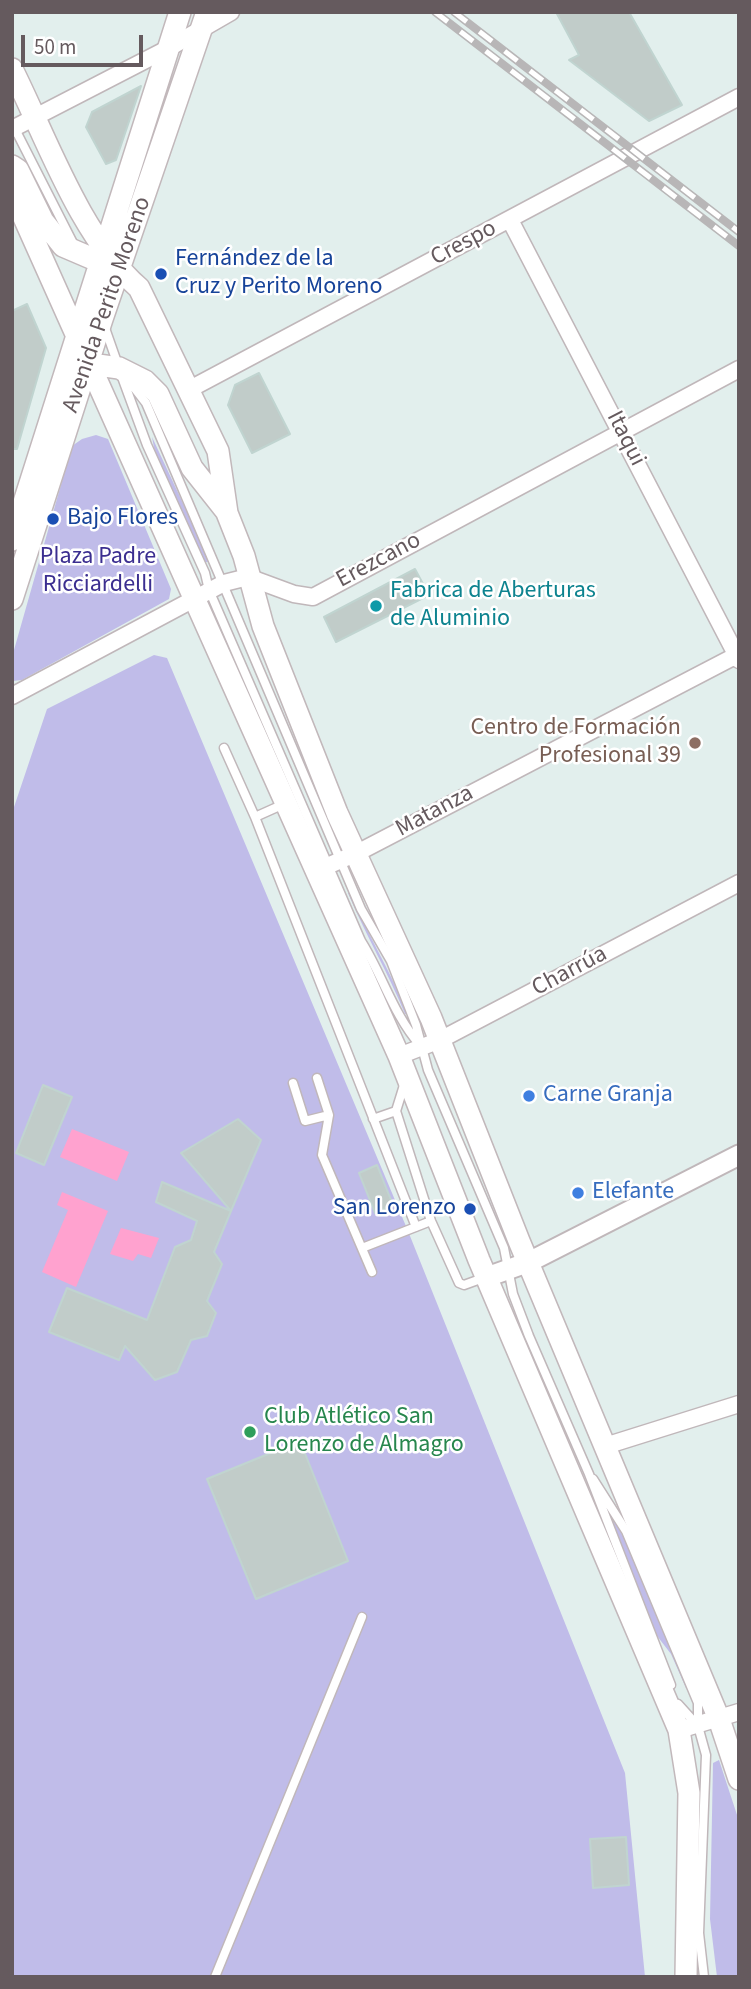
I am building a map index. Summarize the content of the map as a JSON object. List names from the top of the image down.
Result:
{
  "streets": {
    "main road": ["Avenida Perito Moreno"],
    "street": [
      "Crespo",
      "Itaqui",
      "Erezcano",
      "Matanza",
      "Charrúa"
    ]
  },
  "crossings": [
    ["Crespo", "Itaqui"],
    ["Itaqui", "Erezcano"],
    ["Itaqui", "Matanza"]
  ],
  "parks": ["Plaza Padre Ricciardelli"],
  "places": [
    "Fernández de la Cruz y Perito Moreno",
    "Bajo Flores",
    "Fabrica de Aberturas de Aluminio",
    "Centro de Formación Profesional 39",
    "Carne Granja",
    "Elefante",
    "San Lorenzo",
    "Club Atlético San Lorenzo de Almagro"
  ],
  "scale_bar": "50 m"
}
